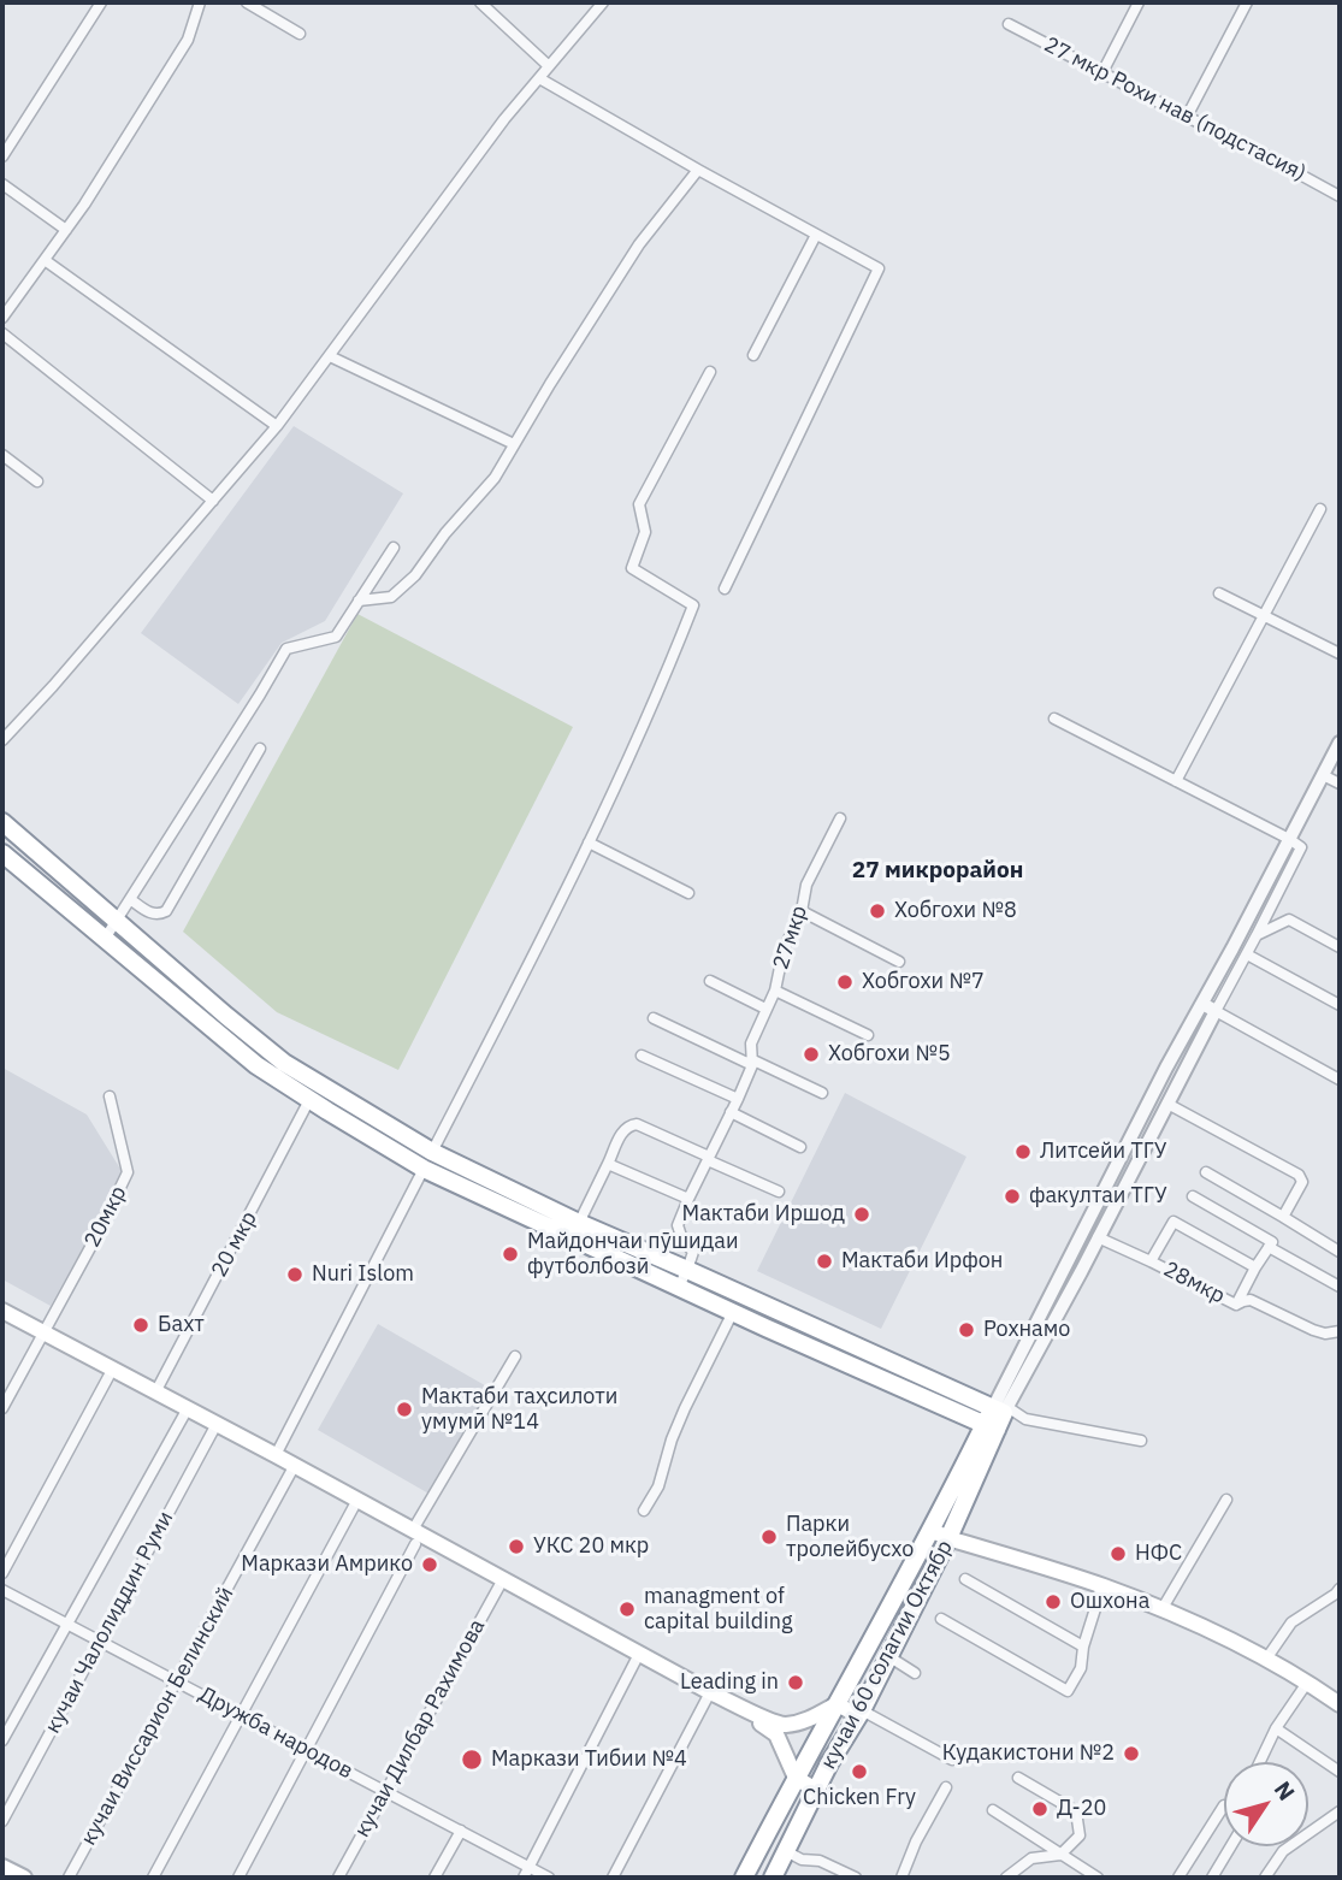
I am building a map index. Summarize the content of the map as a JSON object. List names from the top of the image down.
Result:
{
  "streets": {
    "highway": ["кучаи 60 солагии Октябр"],
    "street": [
      "27 мкр Рохи нав (подстасия)",
      "27мкр",
      "20мкр",
      "20 мкр",
      "28мкр",
      "кучаи Чалолиддин Руми",
      "кучаи Виссарион Белинский",
      "кучаи Дилбар Рахимова",
      "Дружба народов"
    ]
  },
  "crossings": [
    ["кучаи Чалолиддин Руми", "Дружба народов"],
    ["кучаи Виссарион Белинский", "Дружба народов"],
    ["кучаи Дилбар Рахимова", "Дружба народов"]
  ],
  "districts": ["27 микрорайон"],
  "places": [
    "Хобгохи №8",
    "Хобгохи №7",
    "Хобгохи №5",
    "Литсейи ТГУ",
    "факултаи ТГУ",
    "Мактаби Иршод",
    "Майдончаи пӯшидаи футболбозӣ",
    "Мактаби Ирфон",
    "Nuri Islom",
    "Бахт",
    "Рохнамо",
    "Мактаби таҳсилоти умумӣ №14",
    "Парки тролейбусхо",
    "УКС 20 мкр",
    "НФС",
    "Маркази Амрико",
    "Ошхона",
    "managment of capital building",
    "Leading in",
    "Кудакистони №2",
    "Маркази Тибии №4",
    "Chicken Fry",
    "Д-20"
  ],
  "north": "top right"
}
